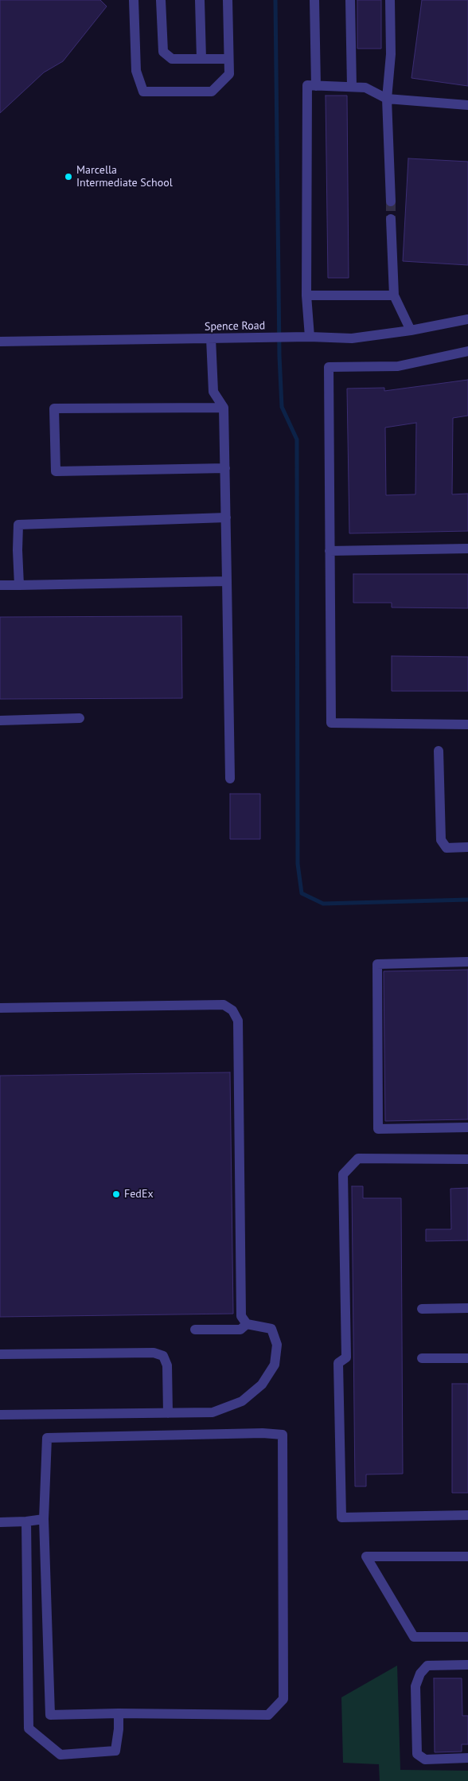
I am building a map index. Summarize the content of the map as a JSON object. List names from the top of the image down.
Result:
{
  "streets": {
    "street": ["Spence Road"]
  },
  "places": ["Marcella Intermediate School", "FedEx"]
}
